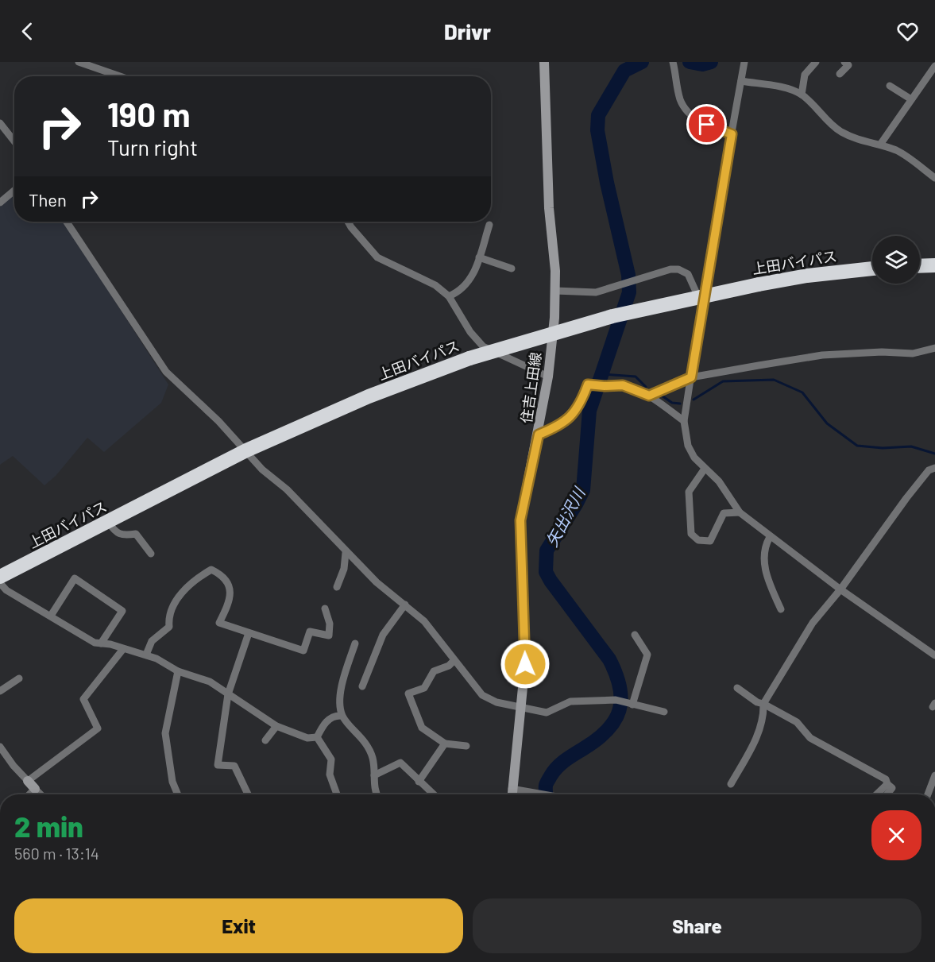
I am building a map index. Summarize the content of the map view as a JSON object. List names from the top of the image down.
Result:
{
  "streets": {
    "highway": ["上田バイパス"],
    "main road": ["住吉上田線"]
  },
  "water": ["矢出沢川"],
  "page": {
    "header": "Drivr",
    "turn": ["190 m", "Turn right"],
    "then": "Then",
    "heading": ["2 min", "560 m · 13:14"],
    "buttons": ["Exit", "Share"]
  }
}
